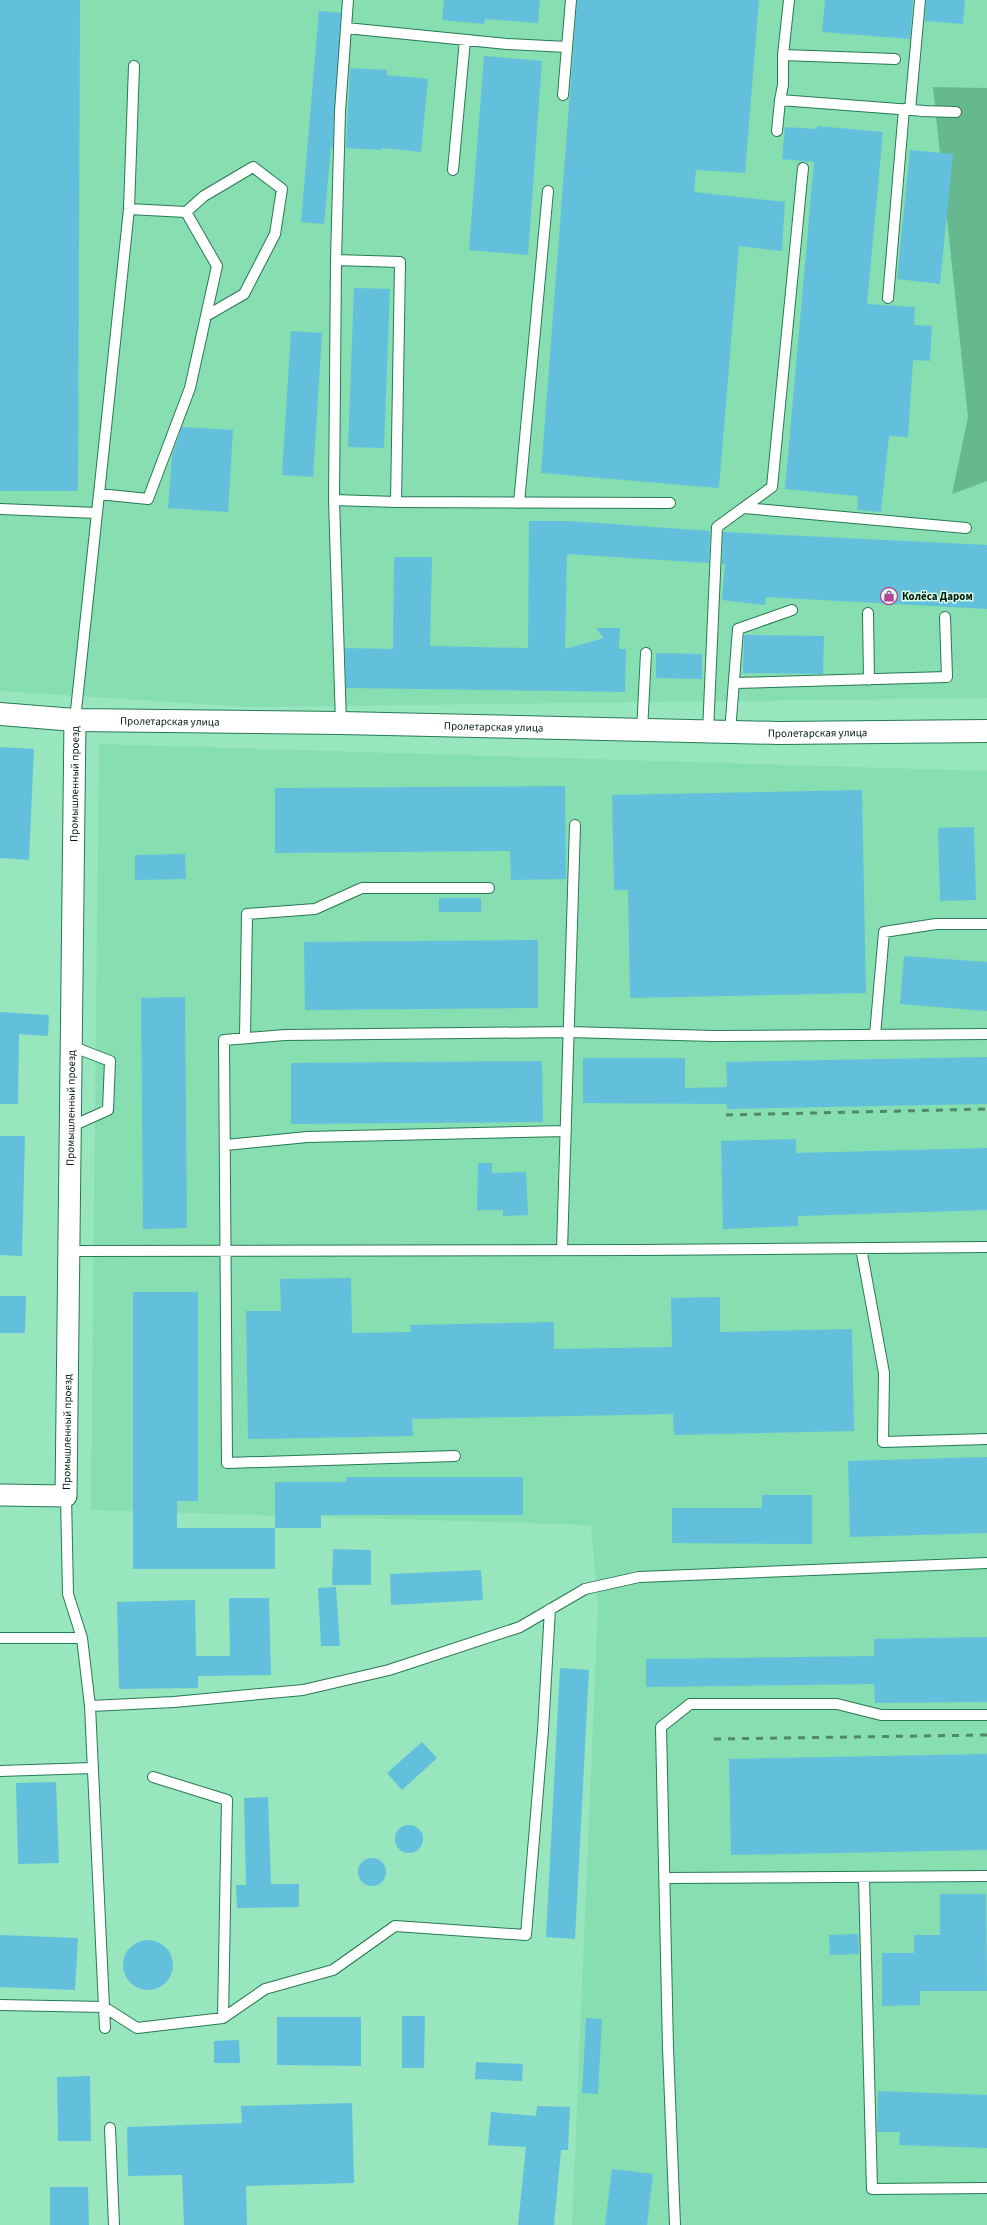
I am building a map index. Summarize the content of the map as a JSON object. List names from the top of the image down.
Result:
{
  "streets": {
    "street": ["Пролетарская улица", "Промышленный проезд"]
  },
  "crossings": [
    ["Пролетарская улица", "Промышленный проезд"]
  ],
  "places": {
    "shop": ["Колёса Даром"]
  }
}
